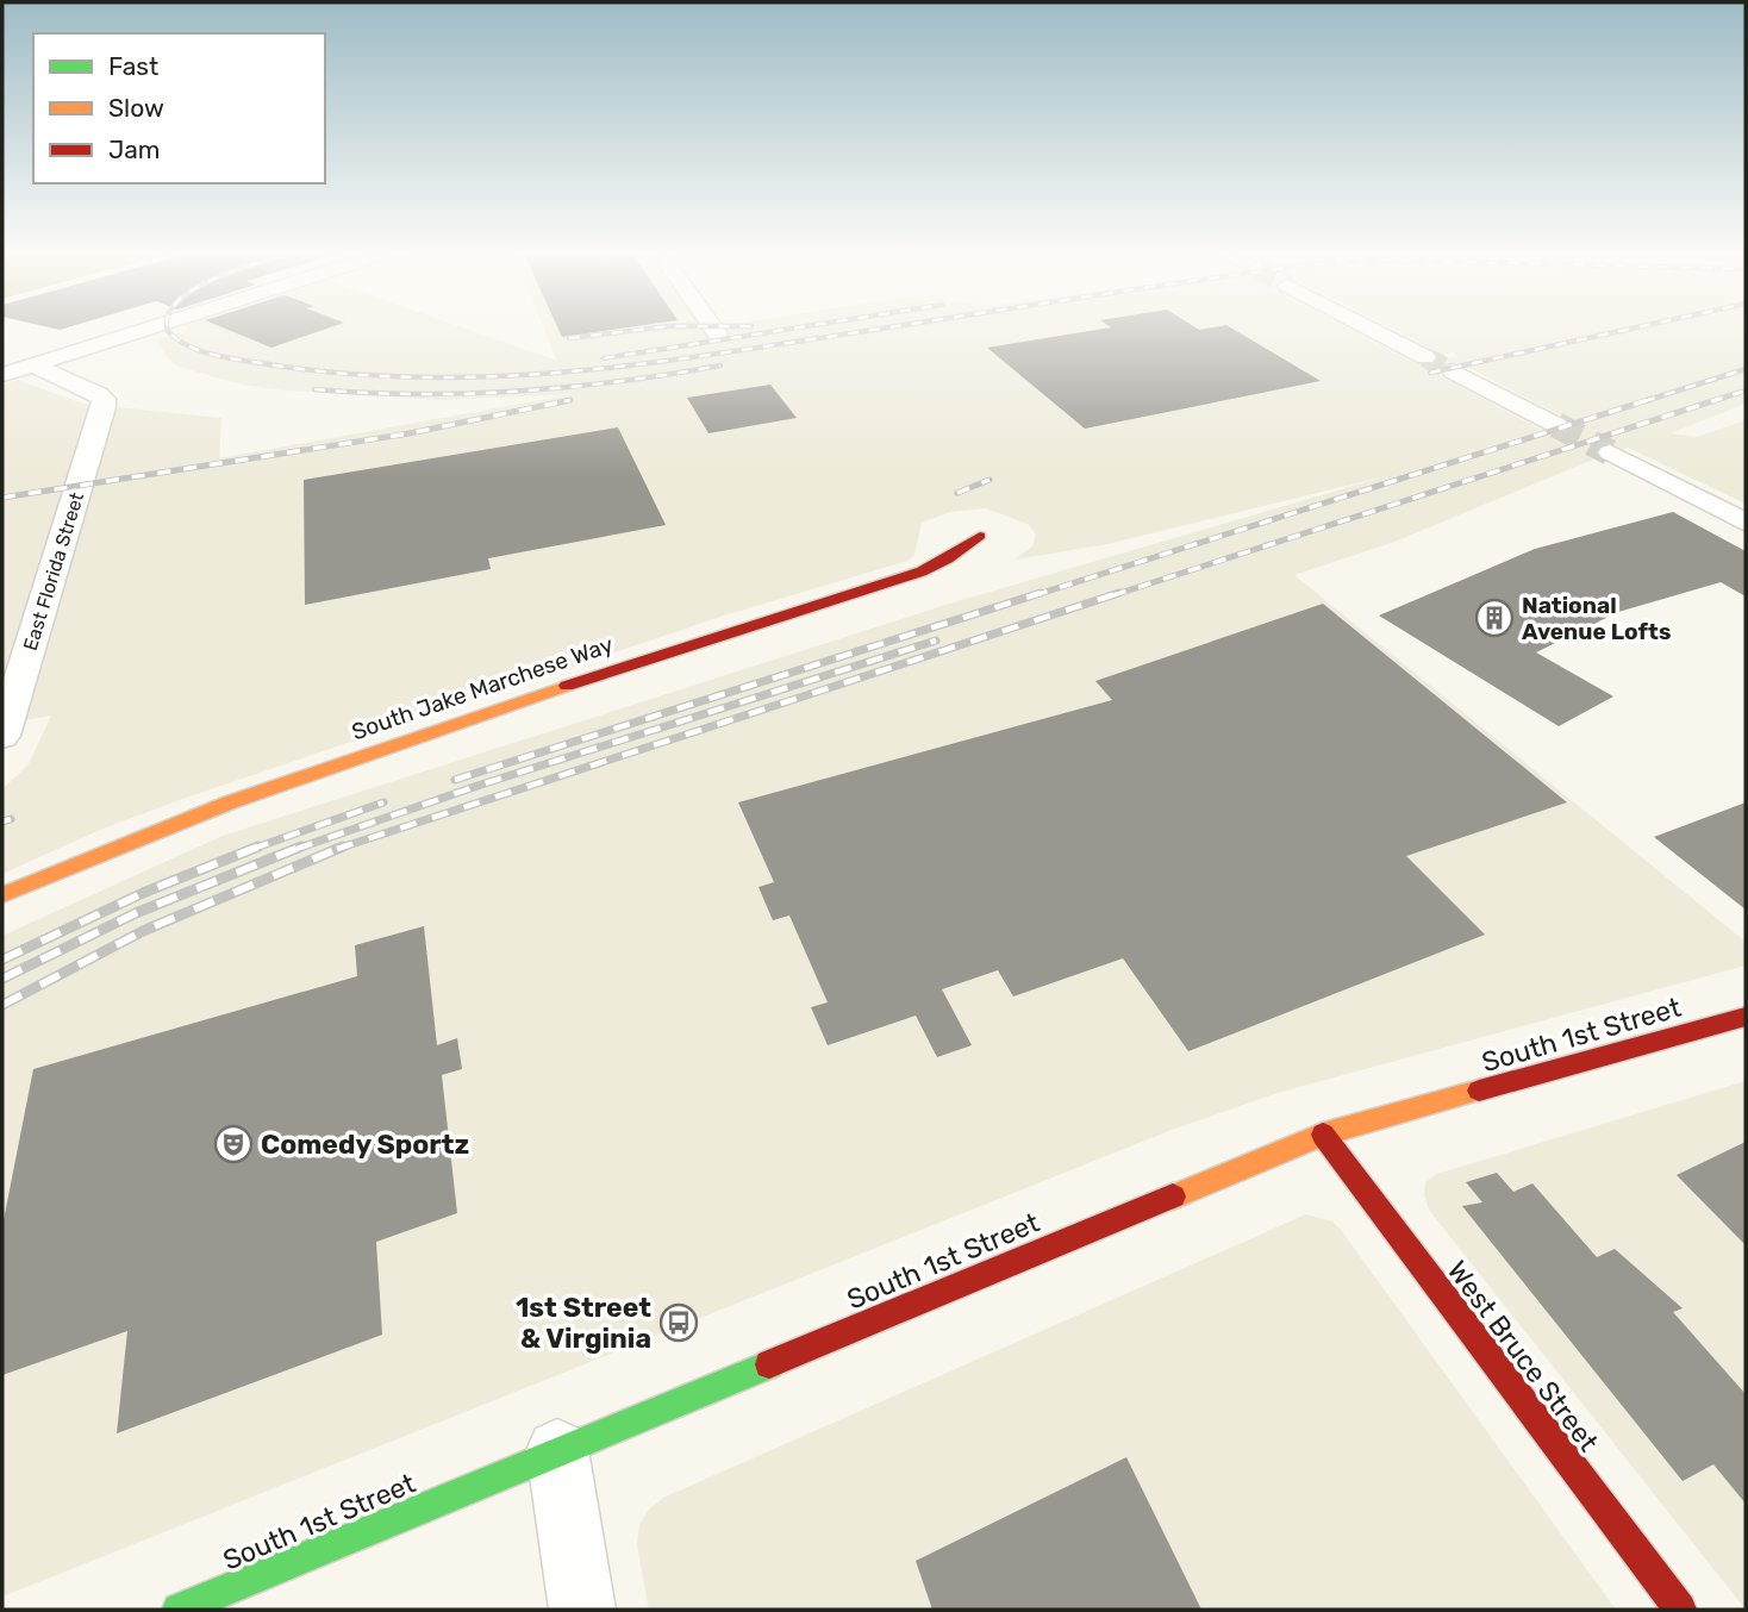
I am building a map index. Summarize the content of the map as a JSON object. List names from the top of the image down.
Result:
{
  "streets": {
    "street": [
      "East Florida Street",
      "South Jake Marchese Way",
      "South 1st Street",
      "West Bruce Street"
    ]
  },
  "crossings": [
    ["South 1st Street", "West Bruce Street"]
  ],
  "places": {
    "building": ["National Avenue Lofts"],
    "theatre": ["Comedy Sportz"],
    "bus stop": ["1st Street & Virginia"]
  },
  "legend": ["Fast", "Slow", "Jam"]
}
